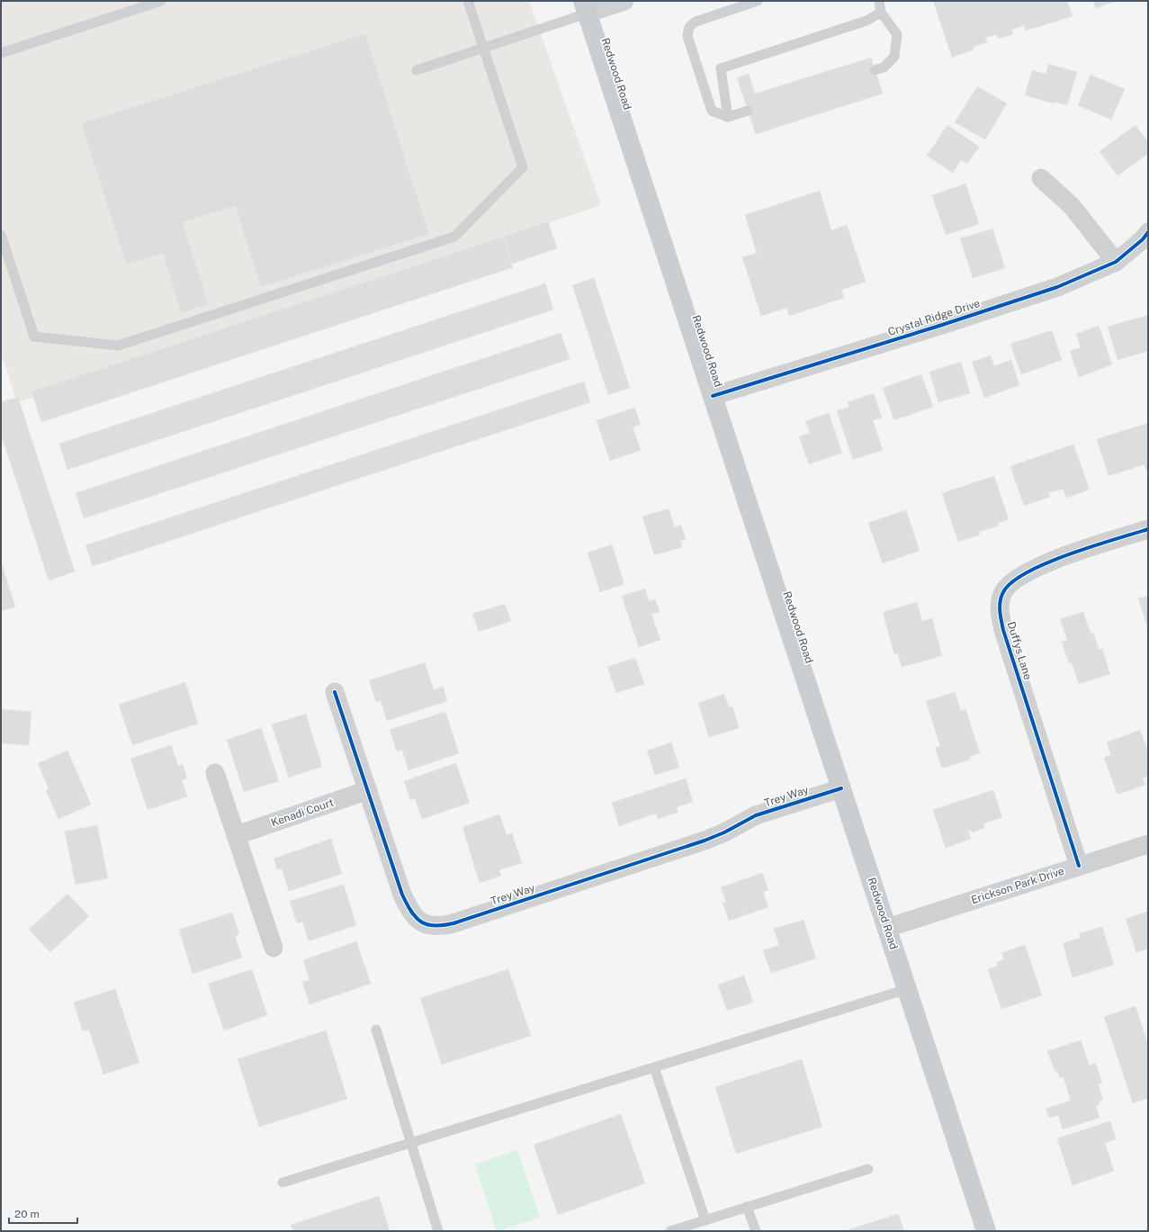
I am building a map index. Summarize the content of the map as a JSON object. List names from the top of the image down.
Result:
{
  "streets": {
    "main road": ["Redwood Road"],
    "street": [
      "Crystal Ridge Drive",
      "Duffys Lane",
      "Trey Way",
      "Kenadi Court",
      "Erickson Park Drive"
    ]
  },
  "crossings": [
    ["Redwood Road", "Crystal Ridge Drive"],
    ["Redwood Road", "Trey Way"],
    ["Redwood Road", "Erickson Park Drive"],
    ["Duffys Lane", "Erickson Park Drive"],
    ["Trey Way", "Kenadi Court"]
  ],
  "scale_bar": "20 m"
}
